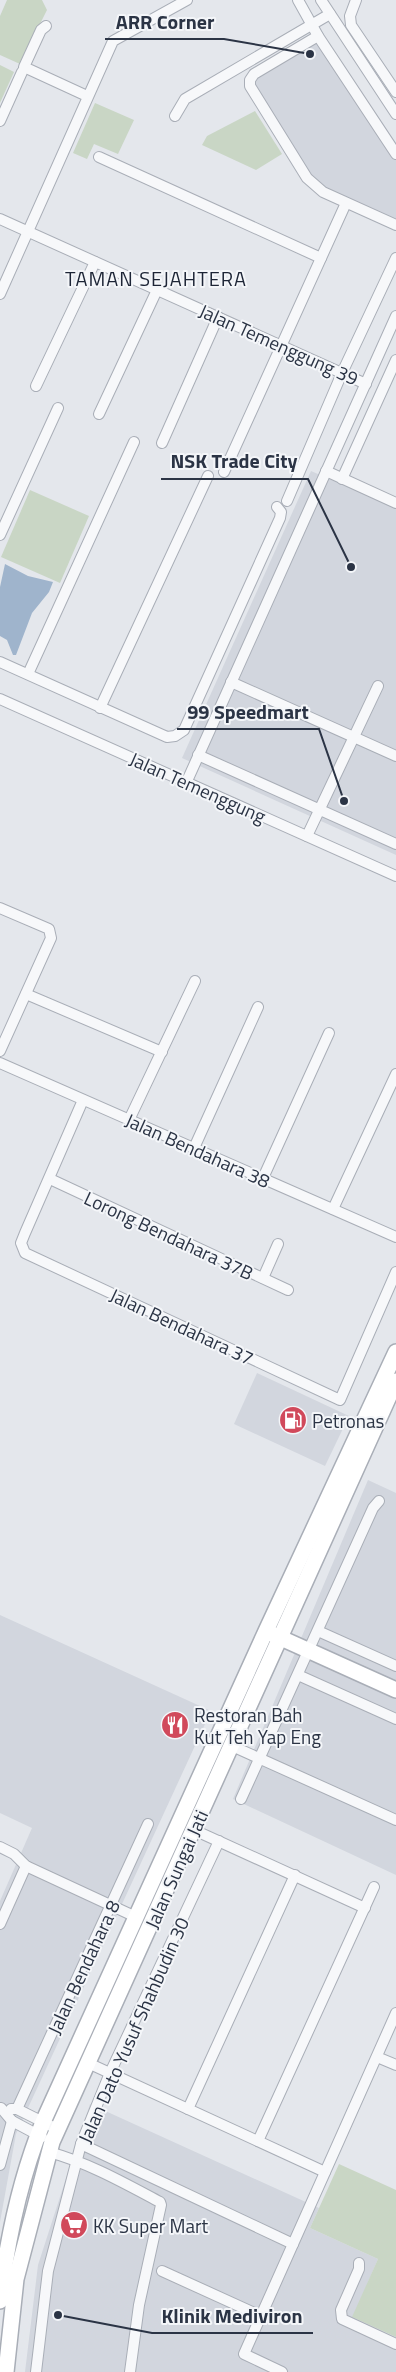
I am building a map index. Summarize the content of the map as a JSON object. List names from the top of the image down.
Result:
{
  "streets": {
    "main road": ["Jalan Sungai Jati"],
    "street": [
      "Jalan Temenggung 39",
      "Jalan Temenggung",
      "Jalan Bendahara 38",
      "Lorong Bendahara 37B",
      "Jalan Bendahara 37",
      "Jalan Bendahara 8",
      "Jalan Dato Yusuf Shahbudin 30"
    ]
  },
  "crossings": [
    ["Lorong Bendahara 37B", "Jalan Bendahara 37"]
  ],
  "districts": ["TAMAN SEJAHTERA"],
  "places": {
    "other": [
      "ARR Corner",
      "NSK Trade City",
      "99 Speedmart",
      "Klinik Mediviron"
    ],
    "fuel station": ["Petronas"],
    "restaurant": ["Restoran Bah Kut Teh Yap Eng"],
    "supermarket": ["KK Super Mart"]
  }
}
